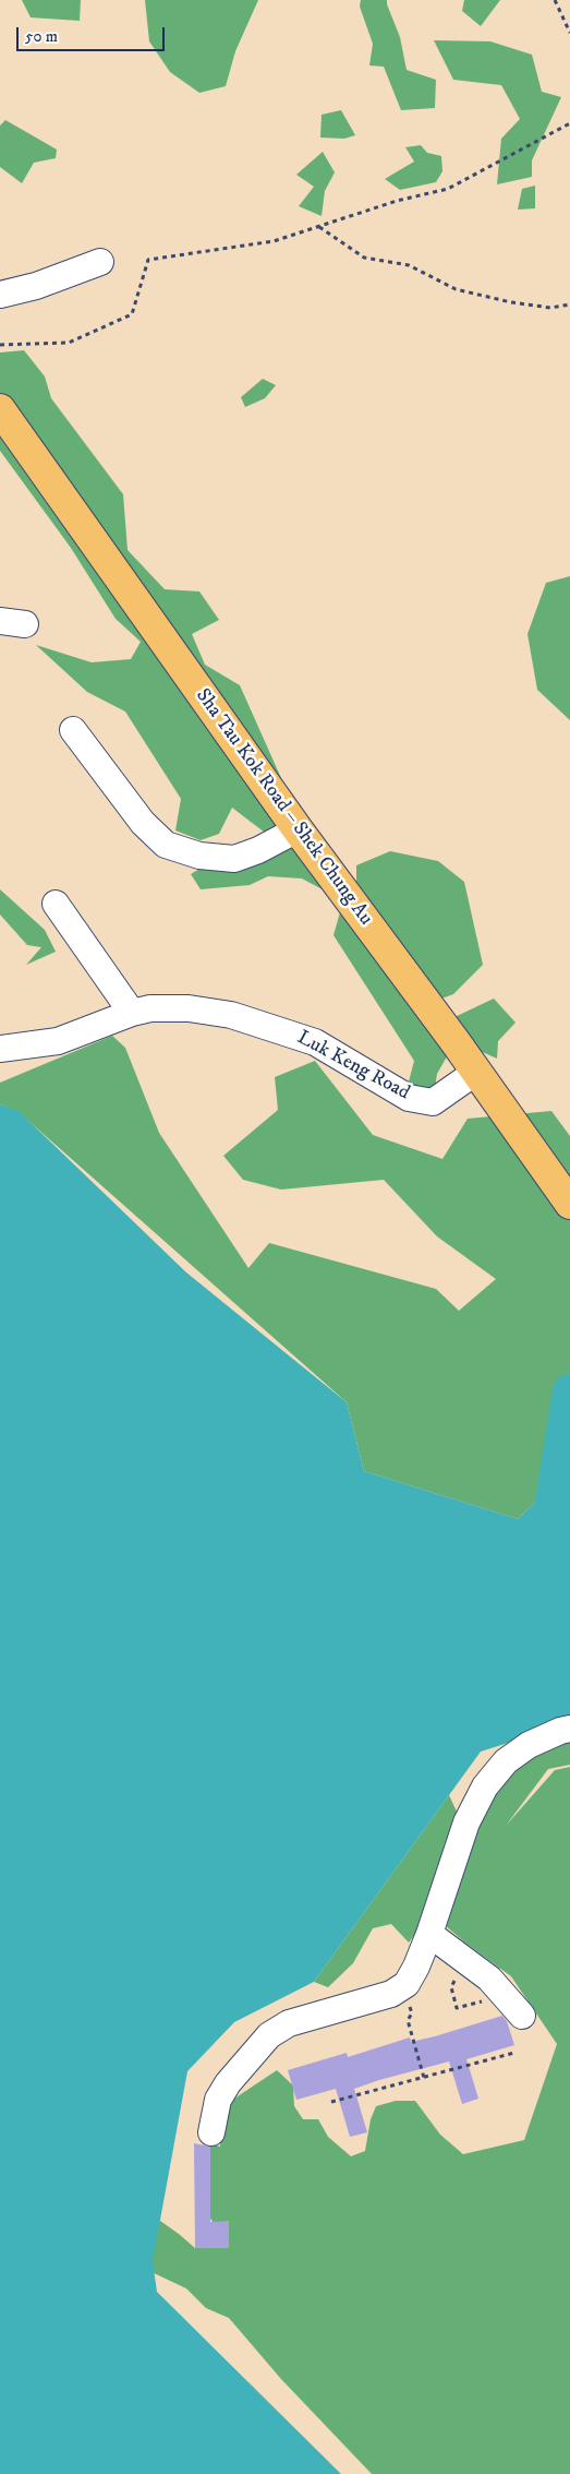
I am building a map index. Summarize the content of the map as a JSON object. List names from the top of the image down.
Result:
{
  "streets": {
    "main road": ["Sha Tau Kok Road – Shek Chung Au"],
    "street": ["Luk Keng Road"]
  },
  "crossings": [
    ["Sha Tau Kok Road – Shek Chung Au", "Luk Keng Road"]
  ],
  "scale_bar": "50 m"
}
